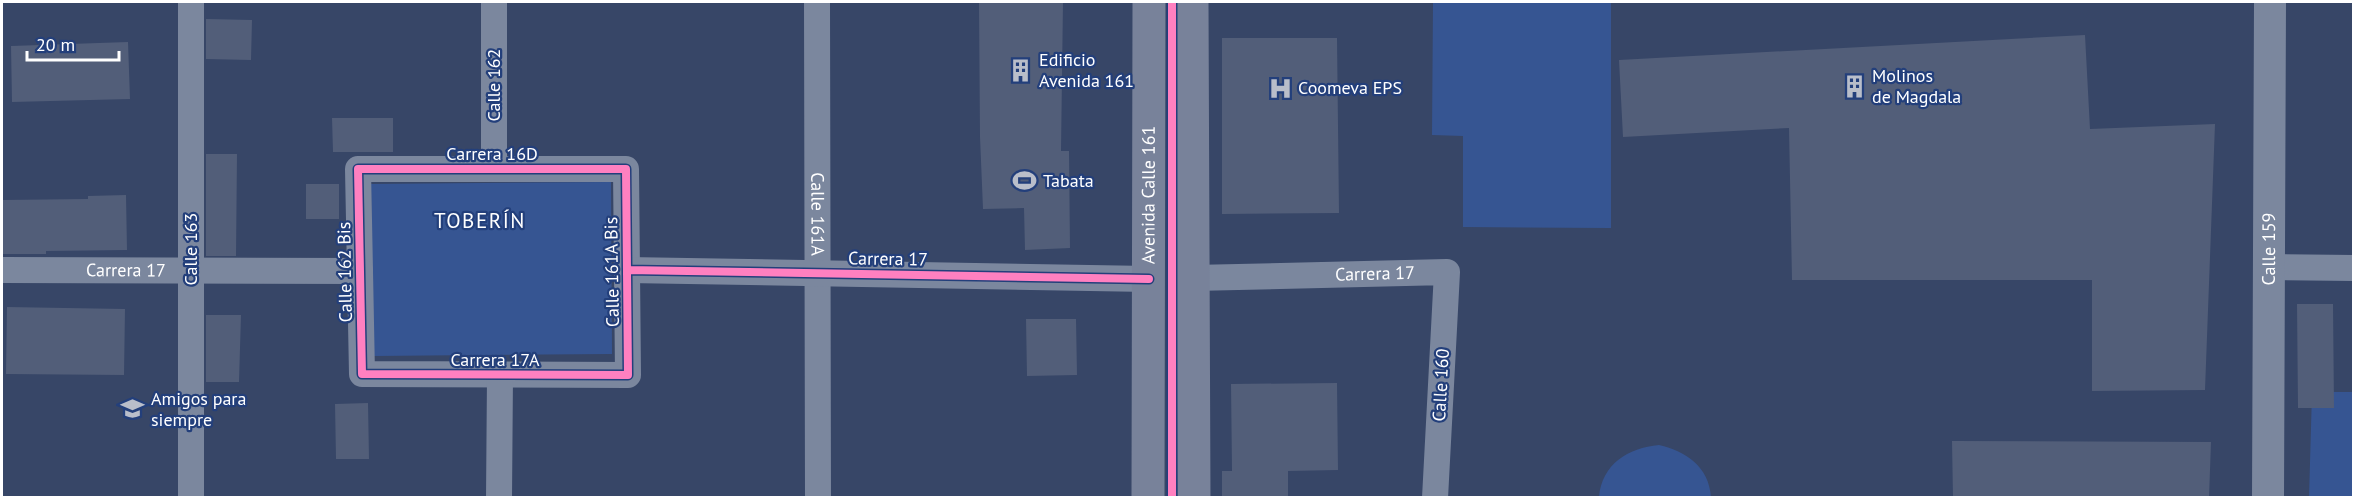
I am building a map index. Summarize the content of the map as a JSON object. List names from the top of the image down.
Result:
{
  "streets": {
    "main road": ["Avenida Calle 161"],
    "street": [
      "Calle 162",
      "Carrera 16D",
      "Calle 161A",
      "Calle 163",
      "Calle 159",
      "Carrera 17",
      "Calle 162 Bis",
      "Calle 161A Bis",
      "Carrera 17A",
      "Calle 160"
    ]
  },
  "crossings": [
    ["Calle 162", "Carrera 16D"],
    ["Carrera 16D", "Calle 162 Bis"],
    ["Carrera 16D", "Calle 161A Bis"],
    ["Avenida Calle 161", "Carrera 17"],
    ["Calle 161A", "Carrera 17"],
    ["Calle 163", "Carrera 17"],
    ["Carrera 17", "Calle 162 Bis"],
    ["Carrera 17", "Calle 161A Bis"],
    ["Carrera 17", "Calle 160"],
    ["Calle 162 Bis", "Carrera 17A"],
    ["Calle 161A Bis", "Carrera 17A"]
  ],
  "districts": ["TOBERÍN"],
  "places": {
    "building": ["Edificio Avenida 161", "Molinos de Magdala"],
    "hospital": ["Coomeva EPS"],
    "sports": ["Tabata"],
    "school or university": ["Amigos para siempre"]
  },
  "scale_bar": "20 m"
}
